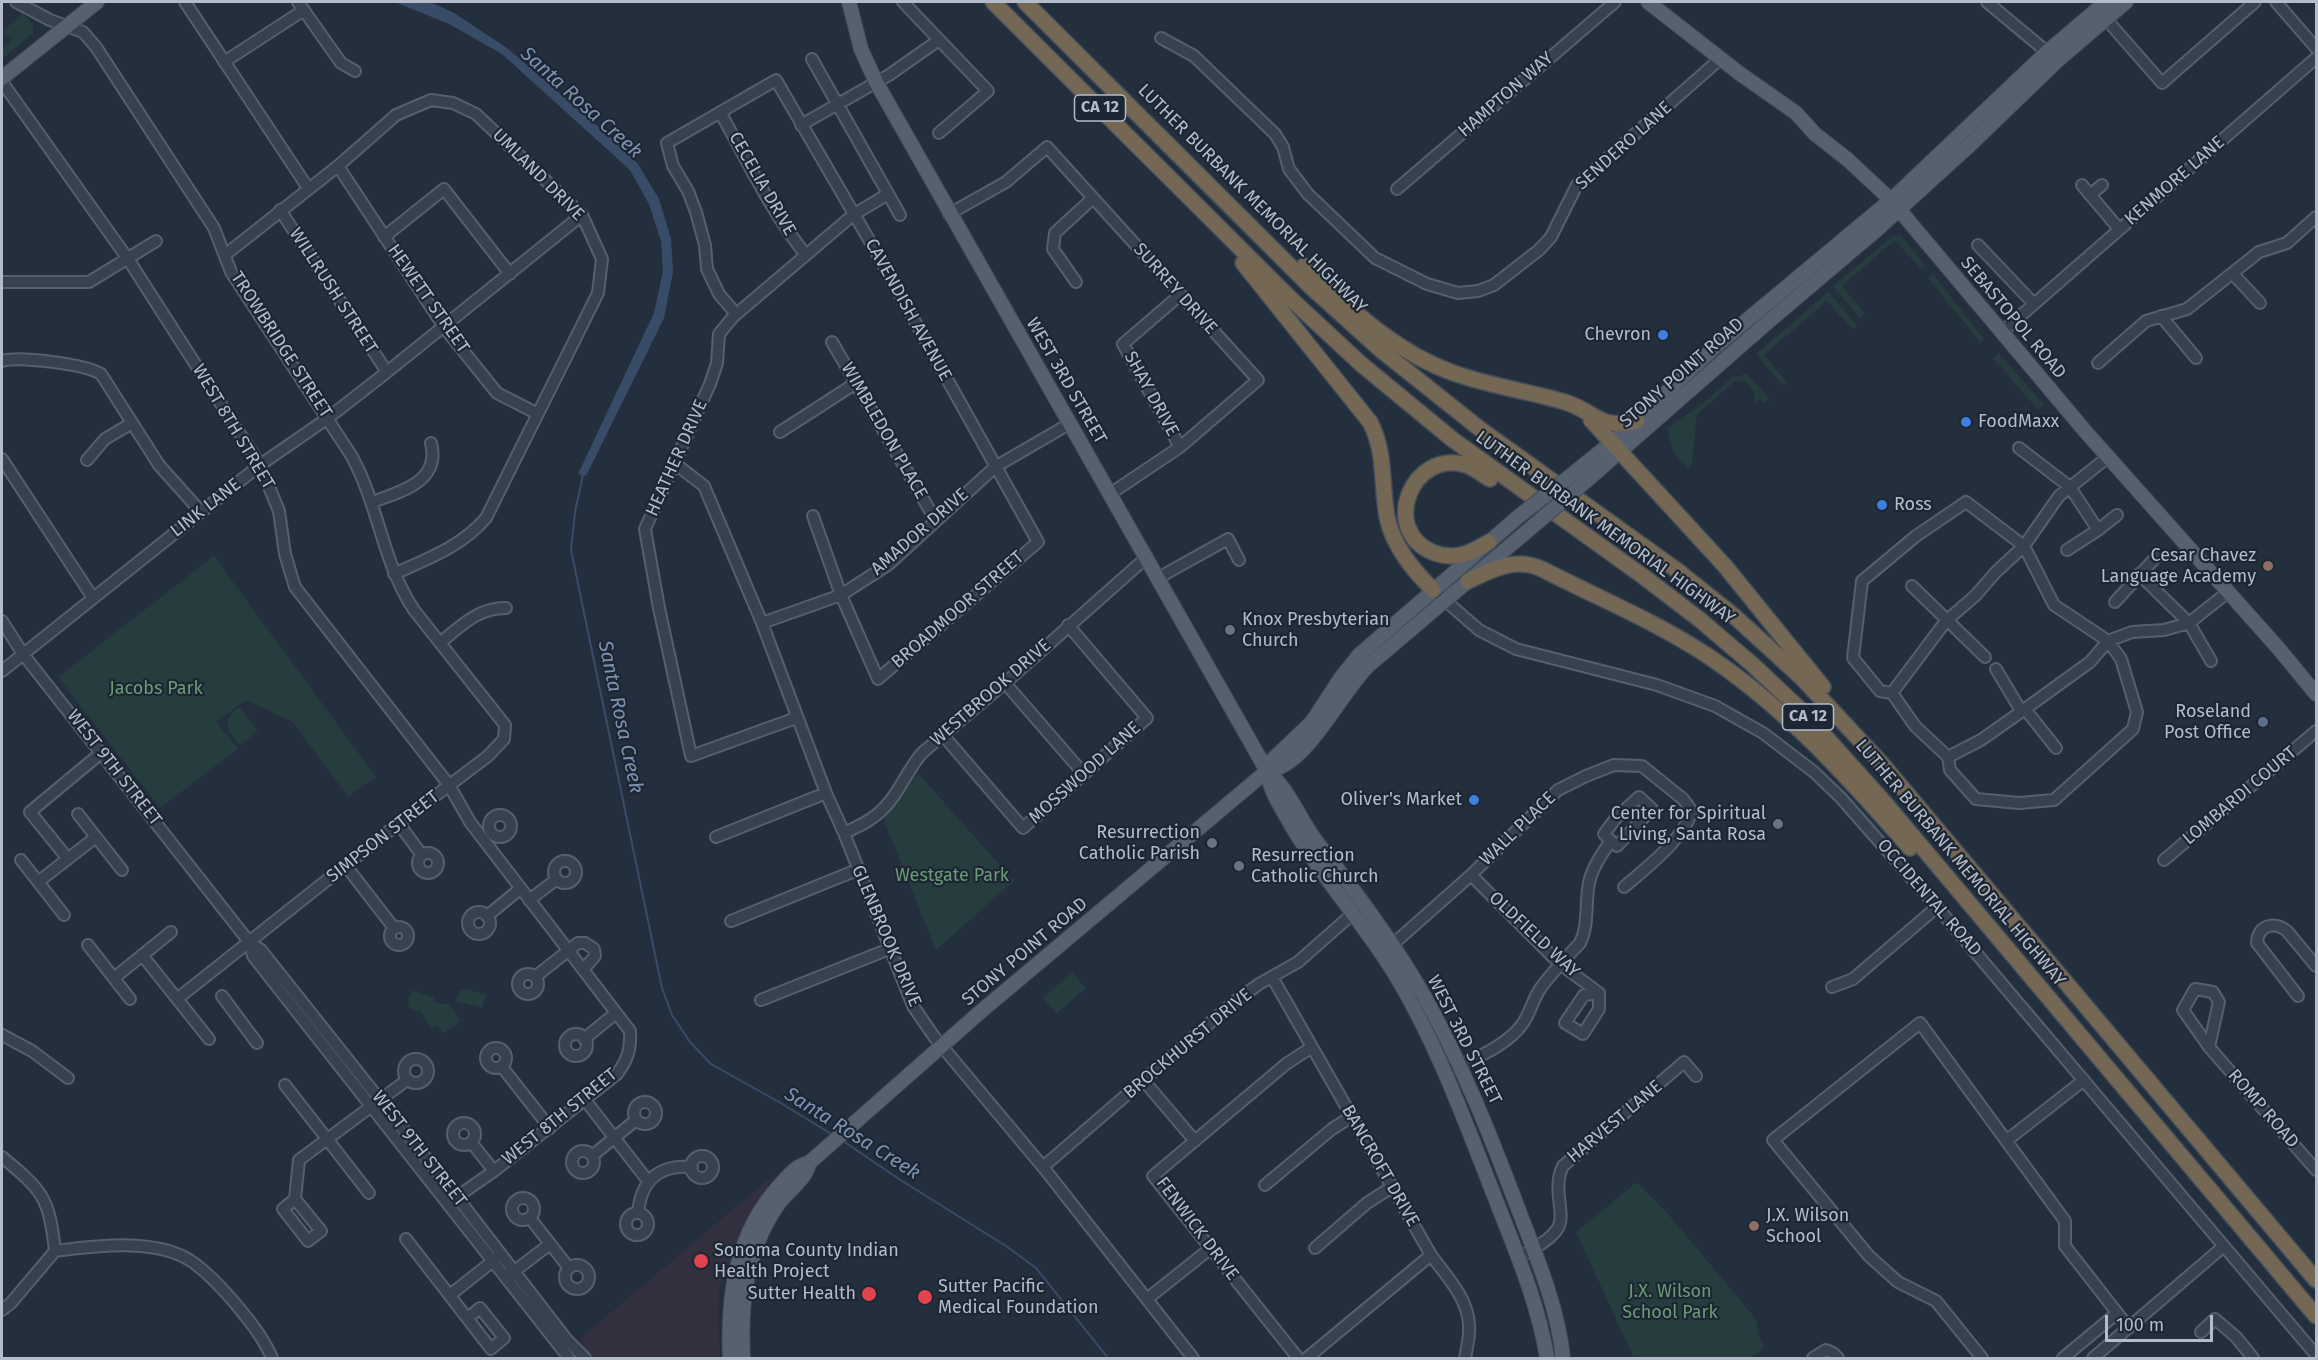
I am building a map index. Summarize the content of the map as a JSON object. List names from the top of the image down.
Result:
{
  "streets": {
    "highway": ["CA 12", "LUTHER BURBANK MEMORIAL HIGHWAY"],
    "main road": ["SEBASTOPOL ROAD", "STONY POINT ROAD", "WEST 3RD STREET"],
    "street": [
      "HAMPTON WAY",
      "SENDERO LANE",
      "UMLAND DRIVE",
      "KENMORE LANE",
      "CECELIA DRIVE",
      "SURREY DRIVE",
      "WILLRUSH STREET",
      "HEWETT STREET",
      "CAVENDISH AVENUE",
      "TROWBRIDGE STREET",
      "SHAY DRIVE",
      "WEST 8TH STREET",
      "WIMBLEDON PLACE",
      "HEATHER DRIVE",
      "LINK LANE",
      "AMADOR DRIVE",
      "BROADMOOR STREET",
      "WESTBROOK DRIVE",
      "WEST 9TH STREET",
      "MOSSWOOD LANE",
      "LOMBARDI COURT",
      "WALL PLACE",
      "SIMPSON STREET",
      "OCCIDENTAL ROAD",
      "OLDFIELD WAY",
      "GLENBROOK DRIVE",
      "BROCKHURST DRIVE",
      "ROMP ROAD",
      "HARVEST LANE",
      "BANCROFT DRIVE",
      "FENWICK DRIVE"
    ]
  },
  "crossings": [
    ["SENDERO LANE", "SEBASTOPOL ROAD"],
    ["UMLAND DRIVE", "WILLRUSH STREET"],
    ["UMLAND DRIVE", "HEWETT STREET"],
    ["UMLAND DRIVE", "TROWBRIDGE STREET"],
    ["UMLAND DRIVE", "LINK LANE"],
    ["KENMORE LANE", "SEBASTOPOL ROAD"],
    ["CECELIA DRIVE", "CAVENDISH AVENUE"],
    ["CECELIA DRIVE", "HEATHER DRIVE"],
    ["SURREY DRIVE", "WEST 3RD STREET"],
    ["SURREY DRIVE", "SHAY DRIVE"],
    ["WILLRUSH STREET", "LINK LANE"],
    ["HEWETT STREET", "LINK LANE"],
    ["CAVENDISH AVENUE", "HEATHER DRIVE"],
    ["CAVENDISH AVENUE", "AMADOR DRIVE"],
    ["CAVENDISH AVENUE", "BROADMOOR STREET"],
    ["SEBASTOPOL ROAD", "STONY POINT ROAD"],
    ["TROWBRIDGE STREET", "LINK LANE"],
    ["TROWBRIDGE STREET", "SIMPSON STREET"],
    ["STONY POINT ROAD", "WEST 3RD STREET"],
    ["STONY POINT ROAD", "OCCIDENTAL ROAD"],
    ["STONY POINT ROAD", "GLENBROOK DRIVE"],
    ["WEST 3RD STREET", "AMADOR DRIVE"],
    ["WEST 3RD STREET", "WESTBROOK DRIVE"],
    ["WEST 3RD STREET", "WALL PLACE"],
    ["WEST 3RD STREET", "BROCKHURST DRIVE"],
    ["WEST 3RD STREET", "HARVEST LANE"],
    ["WEST 8TH STREET", "LINK LANE"],
    ["WEST 8TH STREET", "WEST 9TH STREET"],
    ["WEST 8TH STREET", "SIMPSON STREET"],
    ["WIMBLEDON PLACE", "AMADOR DRIVE"],
    ["HEATHER DRIVE", "GLENBROOK DRIVE"],
    ["LINK LANE", "WEST 9TH STREET"],
    ["AMADOR DRIVE", "BROADMOOR STREET"],
    ["AMADOR DRIVE", "GLENBROOK DRIVE"],
    ["WESTBROOK DRIVE", "MOSSWOOD LANE"],
    ["WESTBROOK DRIVE", "GLENBROOK DRIVE"],
    ["WEST 9TH STREET", "SIMPSON STREET"],
    ["WALL PLACE", "OLDFIELD WAY"],
    ["GLENBROOK DRIVE", "BROCKHURST DRIVE"],
    ["BROCKHURST DRIVE", "BANCROFT DRIVE"],
    ["BANCROFT DRIVE", "FENWICK DRIVE"]
  ],
  "water": ["Santa Rosa Creek"],
  "parks": ["Jacobs Park", "Westgate Park", "J.X. Wilson School Park"],
  "places": [
    "Chevron",
    "FoodMaxx",
    "Ross",
    "Cesar Chavez Language Academy",
    "Knox Presbyterian Church",
    "Roseland Post Office",
    "Oliver's Market",
    "Center for Spiritual Living, Santa Rosa",
    "Resurrection Catholic Parish",
    "Resurrection Catholic Church",
    "J.X. Wilson School",
    "Sonoma County Indian Health Project",
    "Sutter Health",
    "Sutter Pacific Medical Foundation"
  ],
  "scale_bar": "100 m"
}
